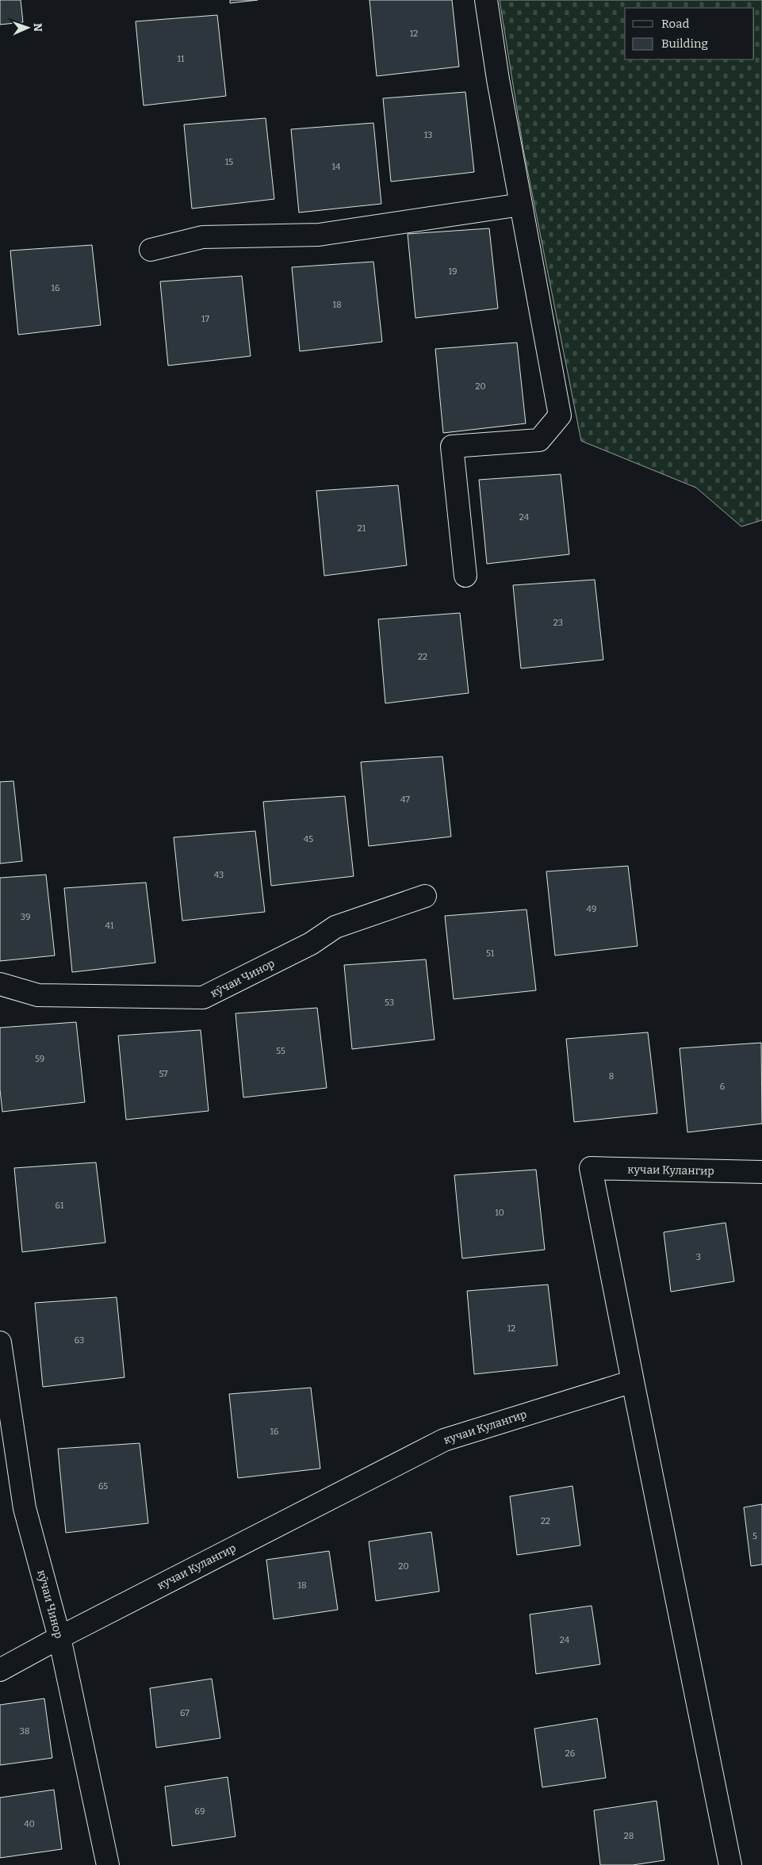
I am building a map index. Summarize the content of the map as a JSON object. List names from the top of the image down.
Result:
{
  "streets": {
    "street": ["кӯчаи Чинор", "кучаи Кулангир"]
  },
  "crossings": [
    ["кӯчаи Чинор", "кучаи Кулангир"]
  ],
  "house_numbers": [
    "12",
    "11",
    "13",
    "15",
    "14",
    "19",
    "16",
    "18",
    "17",
    "20",
    "24",
    "21",
    "23",
    "22",
    "47",
    "45",
    "43",
    "49",
    "39",
    "41",
    "51",
    "53",
    "55",
    "59",
    "57",
    "8",
    "6",
    "61",
    "10",
    "3",
    "12",
    "63",
    "16",
    "65",
    "22",
    "5",
    "20",
    "18",
    "24",
    "67",
    "38",
    "26",
    "69",
    "40",
    "28"
  ],
  "legend": ["Road", "Building"],
  "north": "right"
}
